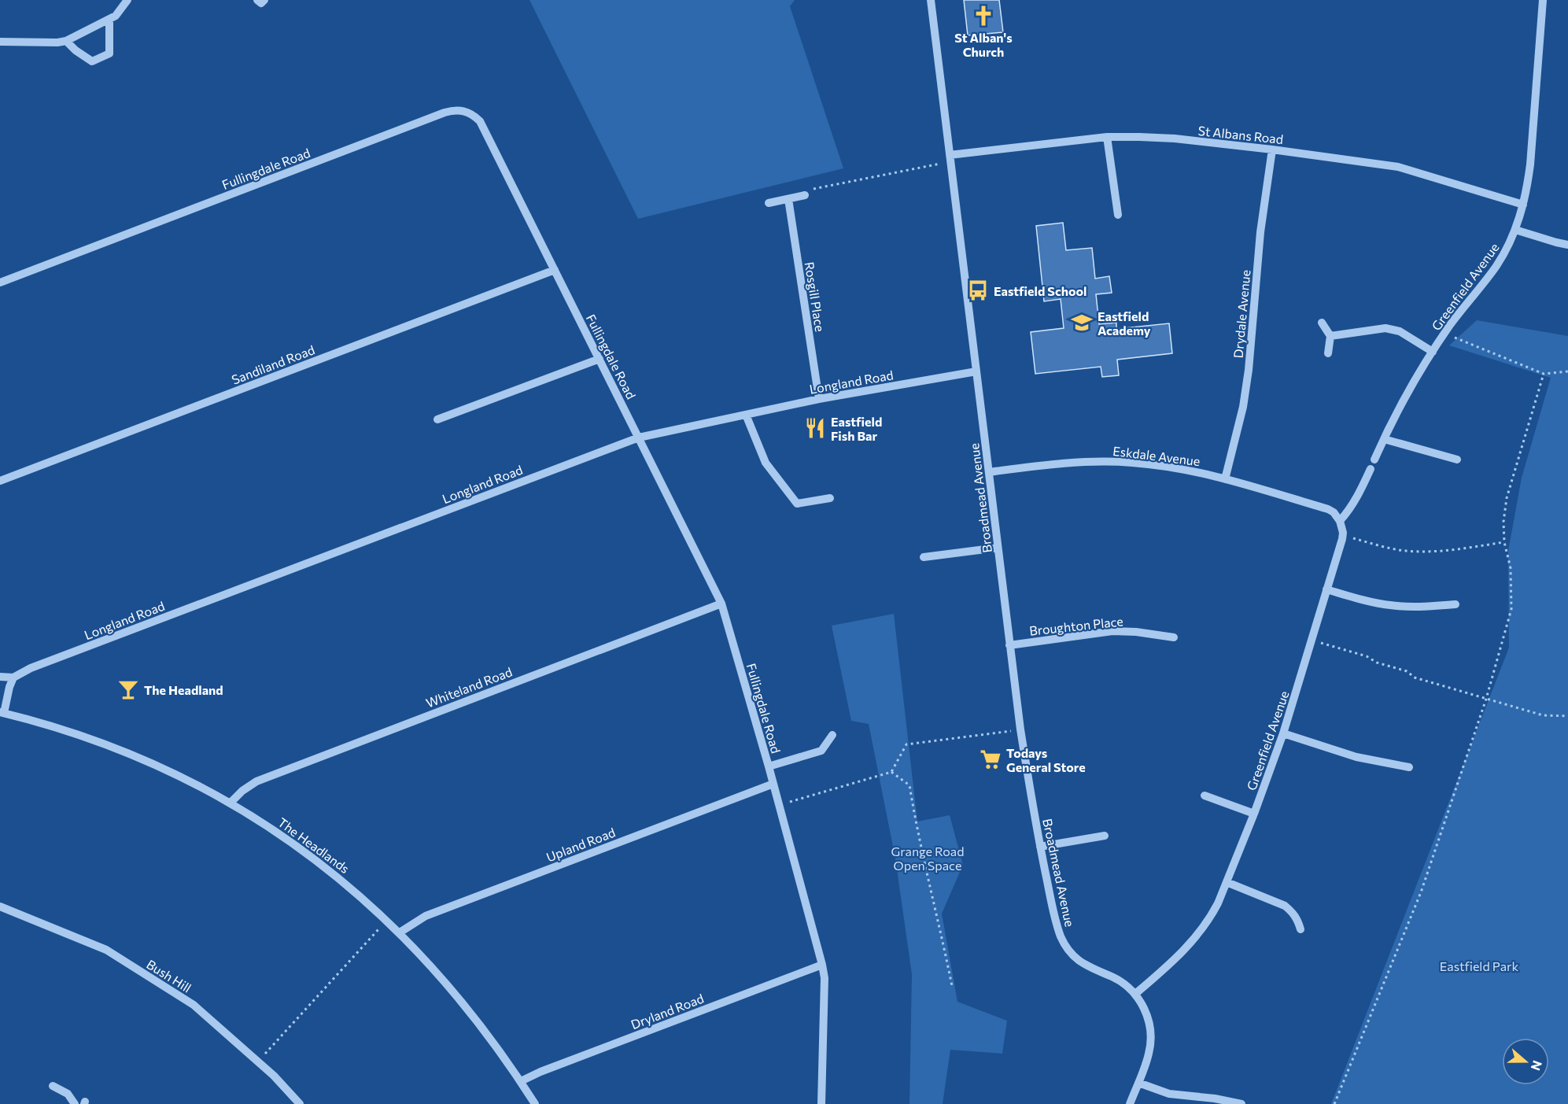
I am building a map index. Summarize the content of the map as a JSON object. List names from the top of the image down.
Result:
{
  "streets": {
    "street": [
      "St Albans Road",
      "Fullingdale Road",
      "Greenfield Avenue",
      "Rosgill Place",
      "Drydale Avenue",
      "Sandiland Road",
      "Longland Road",
      "Eskdale Avenue",
      "Broadmead Avenue",
      "Broughton Place",
      "Whiteland Road",
      "Upland Road",
      "The Headlands",
      "Bush Hill",
      "Dryland Road"
    ]
  },
  "crossings": [
    ["St Albans Road", "Greenfield Avenue"],
    ["St Albans Road", "Drydale Avenue"],
    ["St Albans Road", "Broadmead Avenue"],
    ["Fullingdale Road", "Sandiland Road"],
    ["Fullingdale Road", "Longland Road"],
    ["Fullingdale Road", "Whiteland Road"],
    ["Fullingdale Road", "Upland Road"],
    ["Fullingdale Road", "Dryland Road"],
    ["Greenfield Avenue", "Eskdale Avenue"],
    ["Greenfield Avenue", "Broadmead Avenue"],
    ["Rosgill Place", "Longland Road"],
    ["Drydale Avenue", "Eskdale Avenue"],
    ["Longland Road", "Broadmead Avenue"],
    ["Eskdale Avenue", "Broadmead Avenue"],
    ["Broadmead Avenue", "Broughton Place"],
    ["Whiteland Road", "The Headlands"],
    ["Upland Road", "The Headlands"],
    ["The Headlands", "Dryland Road"]
  ],
  "parks": ["Grange Road Open Space", "Eastfield Park"],
  "places": {
    "church": ["St Alban's Church"],
    "bus stop": ["Eastfield School"],
    "school or university": ["Eastfield Academy"],
    "restaurant": ["Eastfield Fish Bar"],
    "bar": ["The Headland"],
    "supermarket": ["Todays General Store"]
  },
  "north": "right"
}
